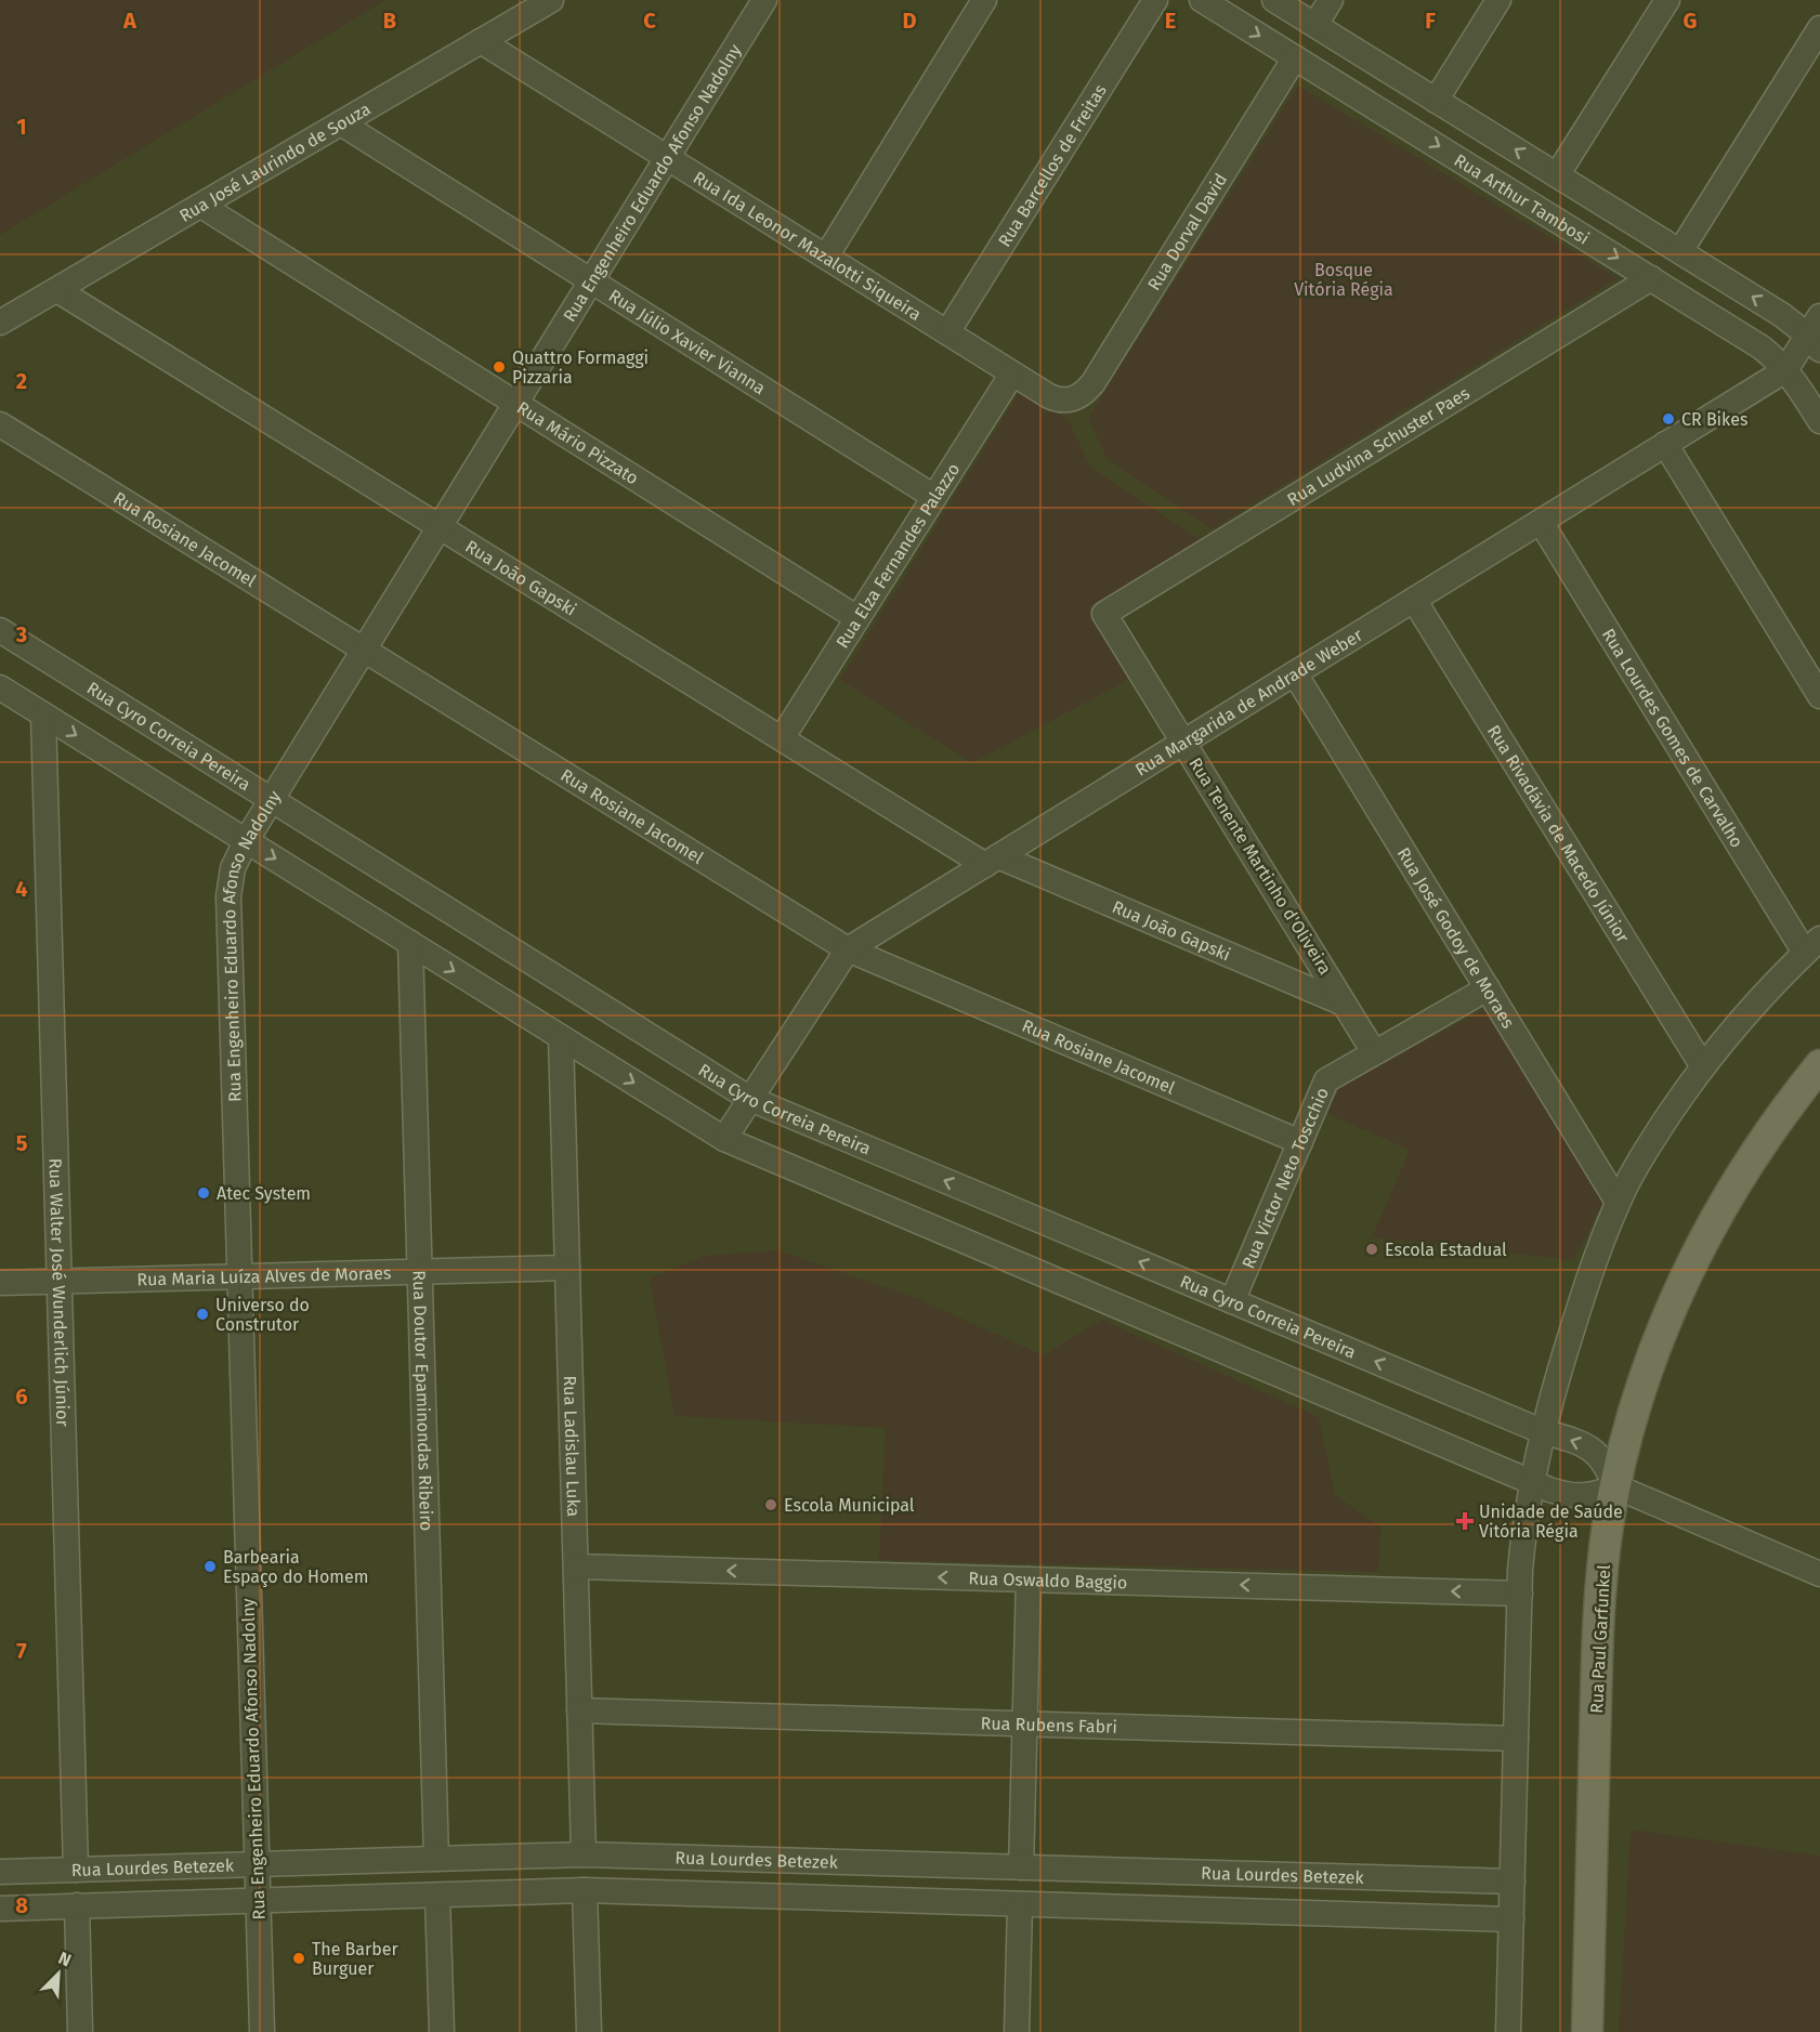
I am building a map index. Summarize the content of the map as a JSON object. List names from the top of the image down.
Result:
{
  "streets": {
    "main road": ["Rua Paul Garfunkel"],
    "street": [
      "Rua José Laurindo de Souza",
      "Rua Barcellos de Freitas",
      "Rua Engenheiro Eduardo Afonso Nadolny",
      "Rua Arthur Tambosi",
      "Rua Dorval David",
      "Rua Ida Leonor Mazalotti Siqueira",
      "Rua Júlio Xavier Vianna",
      "Rua Mário Pizzato",
      "Rua Ludvina Schuster Paes",
      "Rua Rosiane Jacomel",
      "Rua Elza Fernandes Palazzo",
      "Rua João Gapski",
      "Rua Margarida de Andrade Weber",
      "Rua Cyro Correia Pereira",
      "Rua Lourdes Gomes de Carvalho",
      "Rua Rivadávia de Macedo Júnior",
      "Rua Tenente Martinho d'Oliveira",
      "Rua José Godoy de Moraes",
      "Rua Victor Neto Toscchio",
      "Rua Maria Luíza Alves de Moraes",
      "Rua Walter José Wunderlich Júnior",
      "Rua Doutor Epaminondas Ribeiro",
      "Rua Ladislau Luka",
      "Rua Oswaldo Baggio",
      "Rua Rubens Fabri",
      "Rua Lourdes Betezek"
    ]
  },
  "crossings": [
    ["Rua José Laurindo de Souza", "Rua Ida Leonor Mazalotti Siqueira"],
    ["Rua José Laurindo de Souza", "Rua Júlio Xavier Vianna"],
    ["Rua José Laurindo de Souza", "Rua Mário Pizzato"],
    ["Rua José Laurindo de Souza", "Rua João Gapski"],
    ["Rua Barcellos de Freitas", "Rua Ida Leonor Mazalotti Siqueira"],
    ["Rua Engenheiro Eduardo Afonso Nadolny", "Rua Ida Leonor Mazalotti Siqueira"],
    ["Rua Engenheiro Eduardo Afonso Nadolny", "Rua Júlio Xavier Vianna"],
    ["Rua Engenheiro Eduardo Afonso Nadolny", "Rua Mário Pizzato"],
    ["Rua Engenheiro Eduardo Afonso Nadolny", "Rua Rosiane Jacomel"],
    ["Rua Engenheiro Eduardo Afonso Nadolny", "Rua João Gapski"],
    ["Rua Engenheiro Eduardo Afonso Nadolny", "Rua Cyro Correia Pereira"],
    ["Rua Engenheiro Eduardo Afonso Nadolny", "Rua Maria Luíza Alves de Moraes"],
    ["Rua Engenheiro Eduardo Afonso Nadolny", "Rua Lourdes Betezek"],
    ["Rua Arthur Tambosi", "Rua Dorval David"],
    ["Rua Arthur Tambosi", "Rua Ludvina Schuster Paes"],
    ["Rua Arthur Tambosi", "Rua Margarida de Andrade Weber"],
    ["Rua Dorval David", "Rua Ida Leonor Mazalotti Siqueira"],
    ["Rua Ida Leonor Mazalotti Siqueira", "Rua Elza Fernandes Palazzo"],
    ["Rua Júlio Xavier Vianna", "Rua Elza Fernandes Palazzo"],
    ["Rua Mário Pizzato", "Rua Elza Fernandes Palazzo"],
    ["Rua Ludvina Schuster Paes", "Rua Tenente Martinho d'Oliveira"],
    ["Rua Rosiane Jacomel", "Rua Margarida de Andrade Weber"],
    ["Rua Rosiane Jacomel", "Rua Victor Neto Toscchio"],
    ["Rua Elza Fernandes Palazzo", "Rua João Gapski"],
    ["Rua João Gapski", "Rua Margarida de Andrade Weber"],
    ["Rua João Gapski", "Rua Tenente Martinho d'Oliveira"],
    ["Rua Margarida de Andrade Weber", "Rua Cyro Correia Pereira"],
    ["Rua Margarida de Andrade Weber", "Rua Lourdes Gomes de Carvalho"],
    ["Rua Margarida de Andrade Weber", "Rua Rivadávia de Macedo Júnior"],
    ["Rua Margarida de Andrade Weber", "Rua Tenente Martinho d'Oliveira"],
    ["Rua Margarida de Andrade Weber", "Rua José Godoy de Moraes"],
    ["Rua Cyro Correia Pereira", "Rua Victor Neto Toscchio"],
    ["Rua Cyro Correia Pereira", "Rua Paul Garfunkel"],
    ["Rua Tenente Martinho d'Oliveira", "Rua Victor Neto Toscchio"],
    ["Rua José Godoy de Moraes", "Rua Victor Neto Toscchio"],
    ["Rua Maria Luíza Alves de Moraes", "Rua Walter José Wunderlich Júnior"],
    ["Rua Maria Luíza Alves de Moraes", "Rua Doutor Epaminondas Ribeiro"],
    ["Rua Maria Luíza Alves de Moraes", "Rua Ladislau Luka"],
    ["Rua Walter José Wunderlich Júnior", "Rua Lourdes Betezek"],
    ["Rua Doutor Epaminondas Ribeiro", "Rua Lourdes Betezek"],
    ["Rua Ladislau Luka", "Rua Oswaldo Baggio"],
    ["Rua Ladislau Luka", "Rua Rubens Fabri"],
    ["Rua Ladislau Luka", "Rua Lourdes Betezek"]
  ],
  "parks": ["Bosque Vitória Régia"],
  "places": {
    "other": [
      "Quattro Formaggi Pizzaria",
      "CR Bikes",
      "Atec System",
      "Escola Estadual",
      "Universo do Construtor",
      "Escola Municipal",
      "Barbearia Espaço do Homem",
      "The Barber Burguer"
    ],
    "health": ["Unidade de Saúde Vitória Régia"]
  },
  "north": "top right",
  "grid": {
    "columns": [
      "A",
      "B",
      "C",
      "D",
      "E",
      "F",
      "G"
    ],
    "rows": [
      "1",
      "2",
      "3",
      "4",
      "5",
      "6",
      "7",
      "8"
    ]
  }
}
